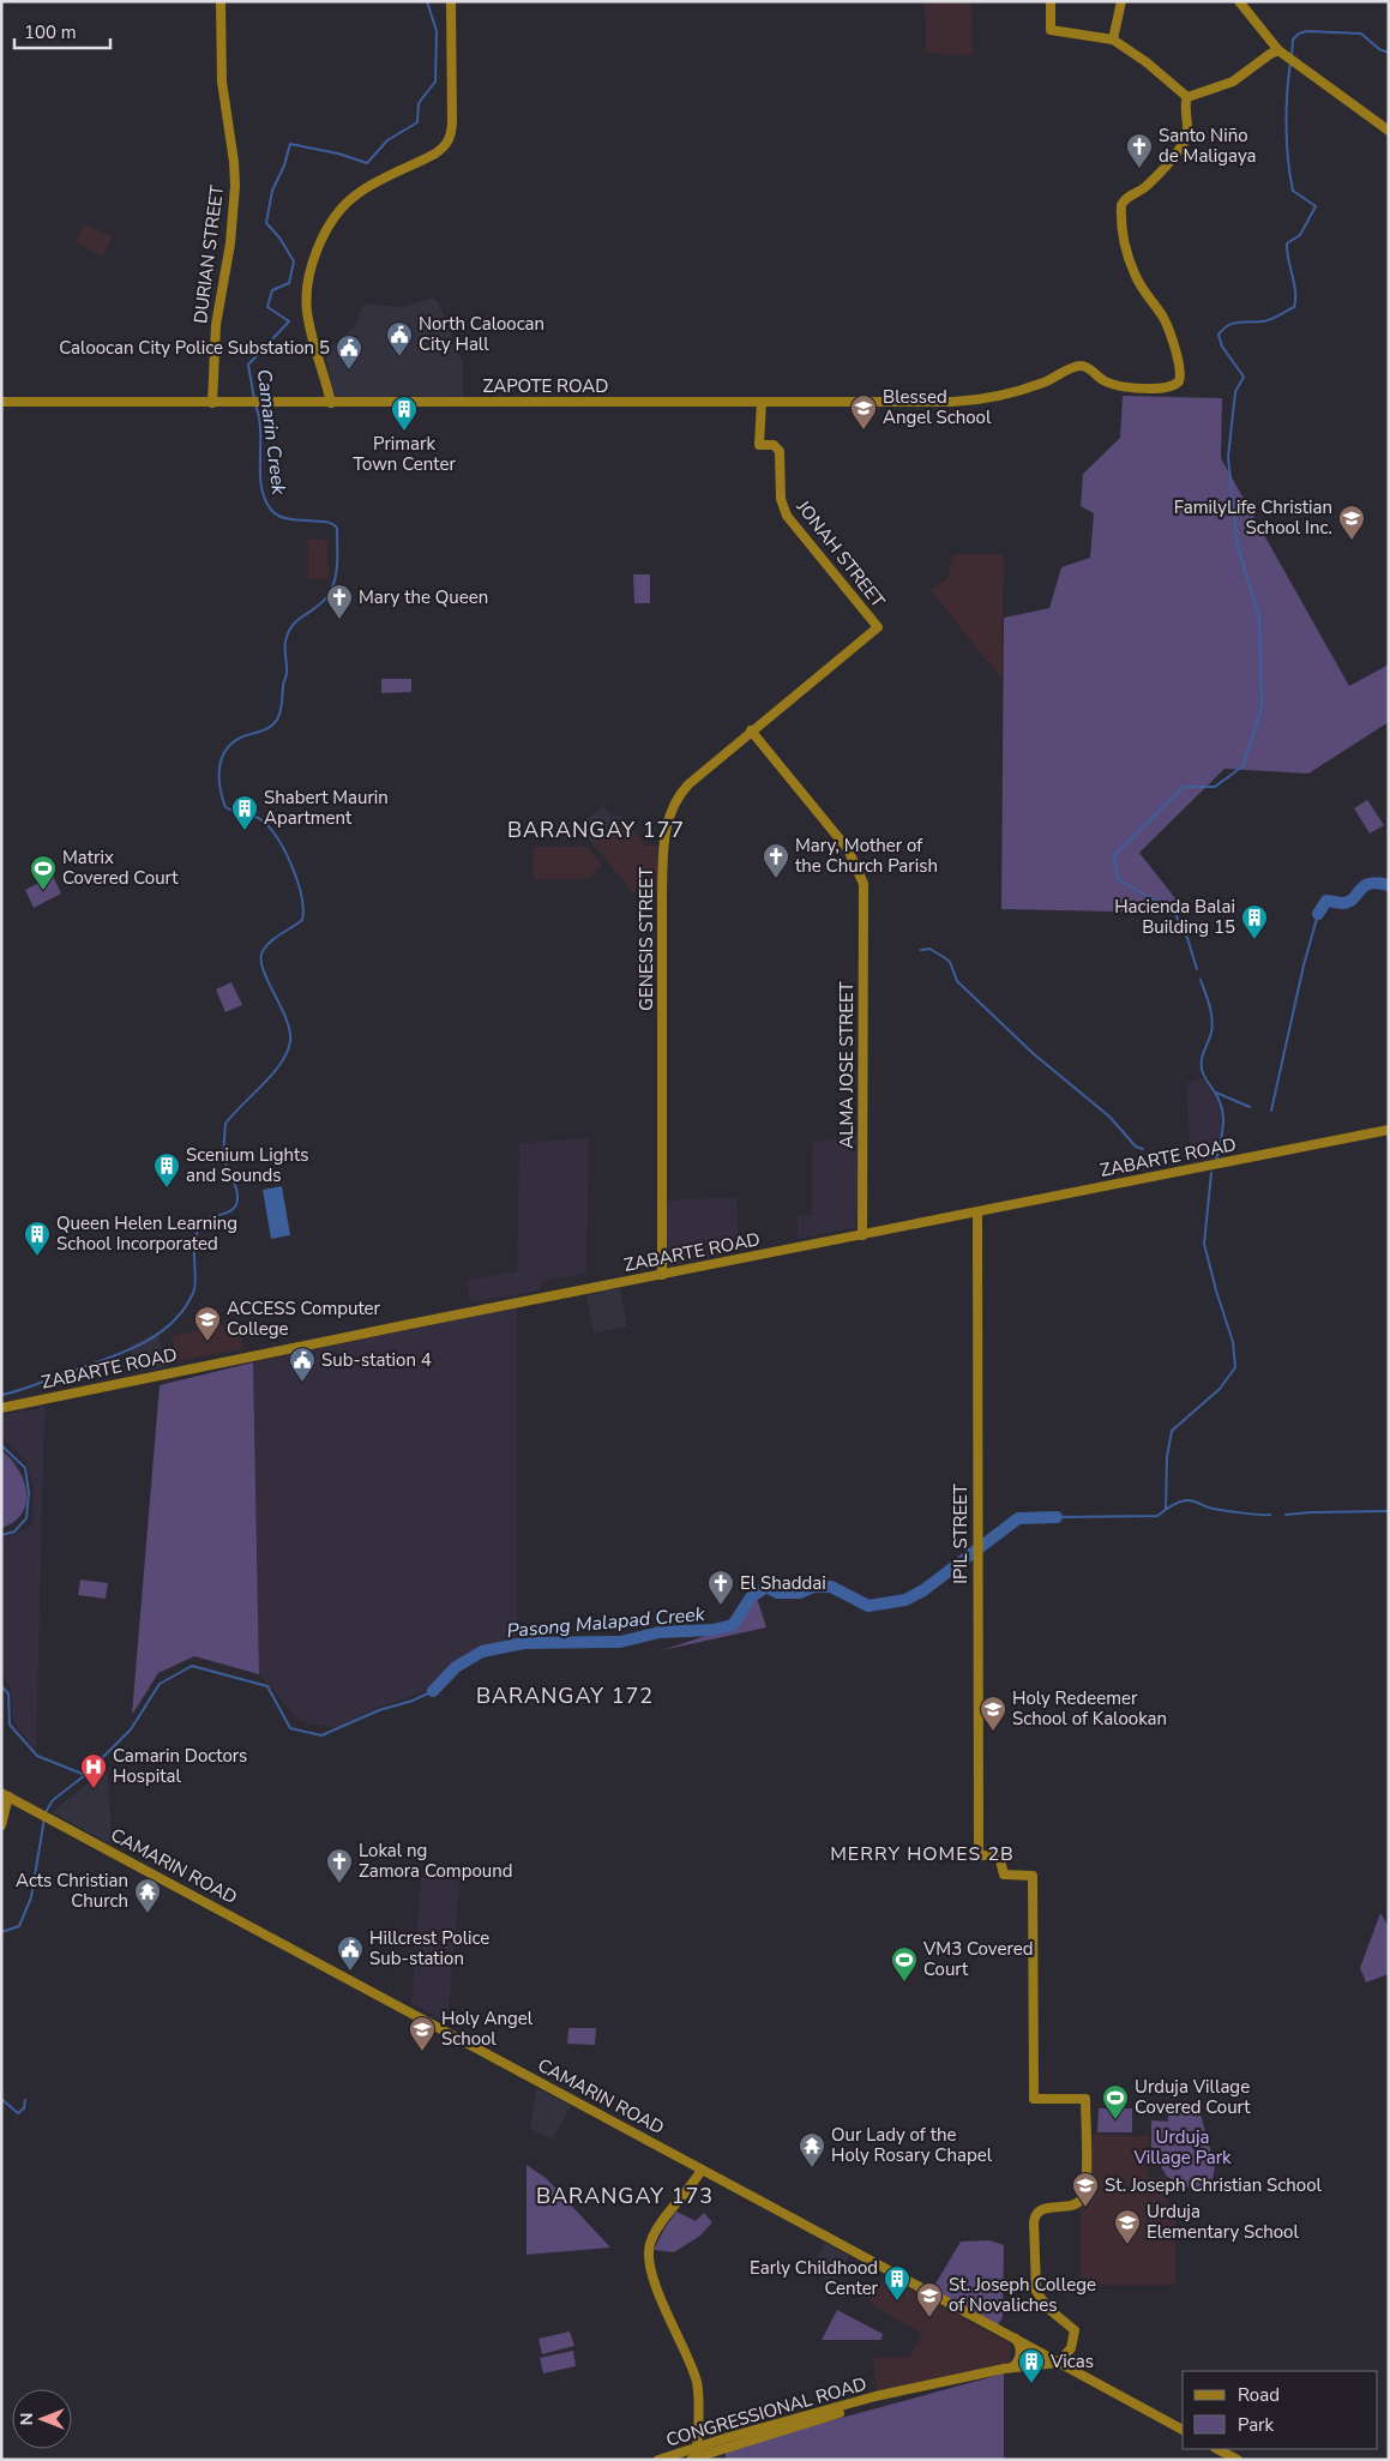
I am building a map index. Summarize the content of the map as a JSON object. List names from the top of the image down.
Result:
{
  "streets": {
    "main road": [
      "DURIAN STREET",
      "ZAPOTE ROAD",
      "JONAH STREET",
      "GENESIS STREET",
      "ALMA JOSE STREET",
      "ZABARTE ROAD",
      "IPIL STREET",
      "CAMARIN ROAD",
      "CONGRESSIONAL ROAD"
    ]
  },
  "crossings": [
    ["DURIAN STREET", "ZAPOTE ROAD"],
    ["ZAPOTE ROAD", "JONAH STREET"],
    ["JONAH STREET", "GENESIS STREET"],
    ["GENESIS STREET", "ALMA JOSE STREET"],
    ["GENESIS STREET", "ZABARTE ROAD"],
    ["ALMA JOSE STREET", "ZABARTE ROAD"],
    ["ZABARTE ROAD", "IPIL STREET"],
    ["IPIL STREET", "CAMARIN ROAD"],
    ["IPIL STREET", "CONGRESSIONAL ROAD"],
    ["CAMARIN ROAD", "CONGRESSIONAL ROAD"]
  ],
  "districts": [
    "BARANGAY 177",
    "BARANGAY 172",
    "MERRY HOMES 2B",
    "BARANGAY 173"
  ],
  "water": ["Camarin Creek", "Pasong Malapad Creek"],
  "parks": ["Urduja Village Park"],
  "places": {
    "church": [
      "Santo Niño de Maligaya",
      "Mary the Queen",
      "Mary, Mother of the Church Parish",
      "El Shaddai",
      "Lokal ng Zamora Compound"
    ],
    "public building": [
      "North Caloocan City Hall",
      "Caloocan City Police Substation 5",
      "Sub-station 4",
      "Hillcrest Police Sub-station"
    ],
    "school or university": [
      "Blessed Angel School",
      "FamilyLife Christian School Inc.",
      "ACCESS Computer College",
      "Holy Redeemer School of Kalookan",
      "Holy Angel School",
      "St. Joseph Christian School",
      "Urduja Elementary School",
      "St. Joseph College of Novaliches"
    ],
    "building": [
      "Primark Town Center",
      "Shabert Maurin Apartment",
      "Hacienda Balai Building 15",
      "Scenium Lights and Sounds",
      "Queen Helen Learning School Incorporated",
      "Early Childhood Center",
      "Vicas"
    ],
    "sports": ["Matrix Covered Court", "VM3 Covered Court", "Urduja Village Covered Court"],
    "hospital": ["Camarin Doctors Hospital"],
    "temple": ["Acts Christian Church", "Our Lady of the Holy Rosary Chapel"]
  },
  "legend": ["Road", "Park"],
  "scale_bar": "100 m",
  "north": "left"
}
